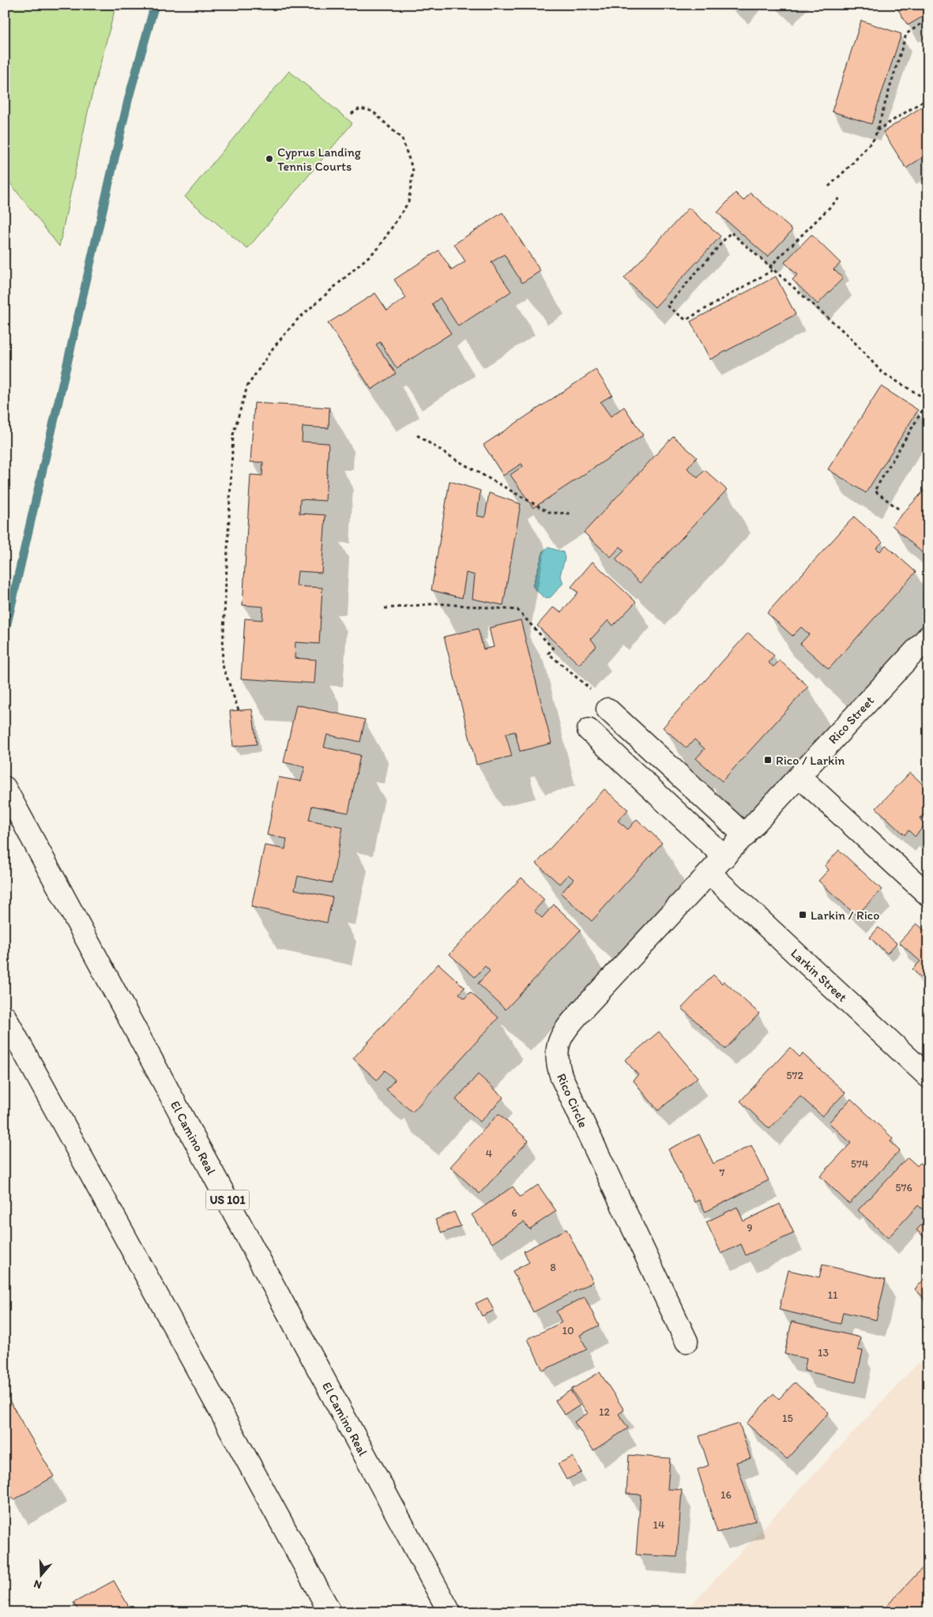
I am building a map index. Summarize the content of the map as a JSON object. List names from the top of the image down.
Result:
{
  "streets": {
    "main road": [
      "Rico Street",
      "Larkin Street",
      "Rico Circle",
      "El Camino Real",
      "US 101"
    ]
  },
  "crossings": [
    ["Rico Street", "Larkin Street"],
    ["Rico Street", "Rico Circle"],
    ["Larkin Street", "Rico Circle"]
  ],
  "places": {
    "other": ["Cyprus Landing Tennis Courts"],
    "transit": ["Rico / Larkin", "Larkin / Rico"]
  },
  "house_numbers": [
    "572",
    "4",
    "574",
    "7",
    "576",
    "6",
    "9",
    "8",
    "11",
    "10",
    "13",
    "12",
    "15",
    "16",
    "14"
  ],
  "north": "bottom"
}
